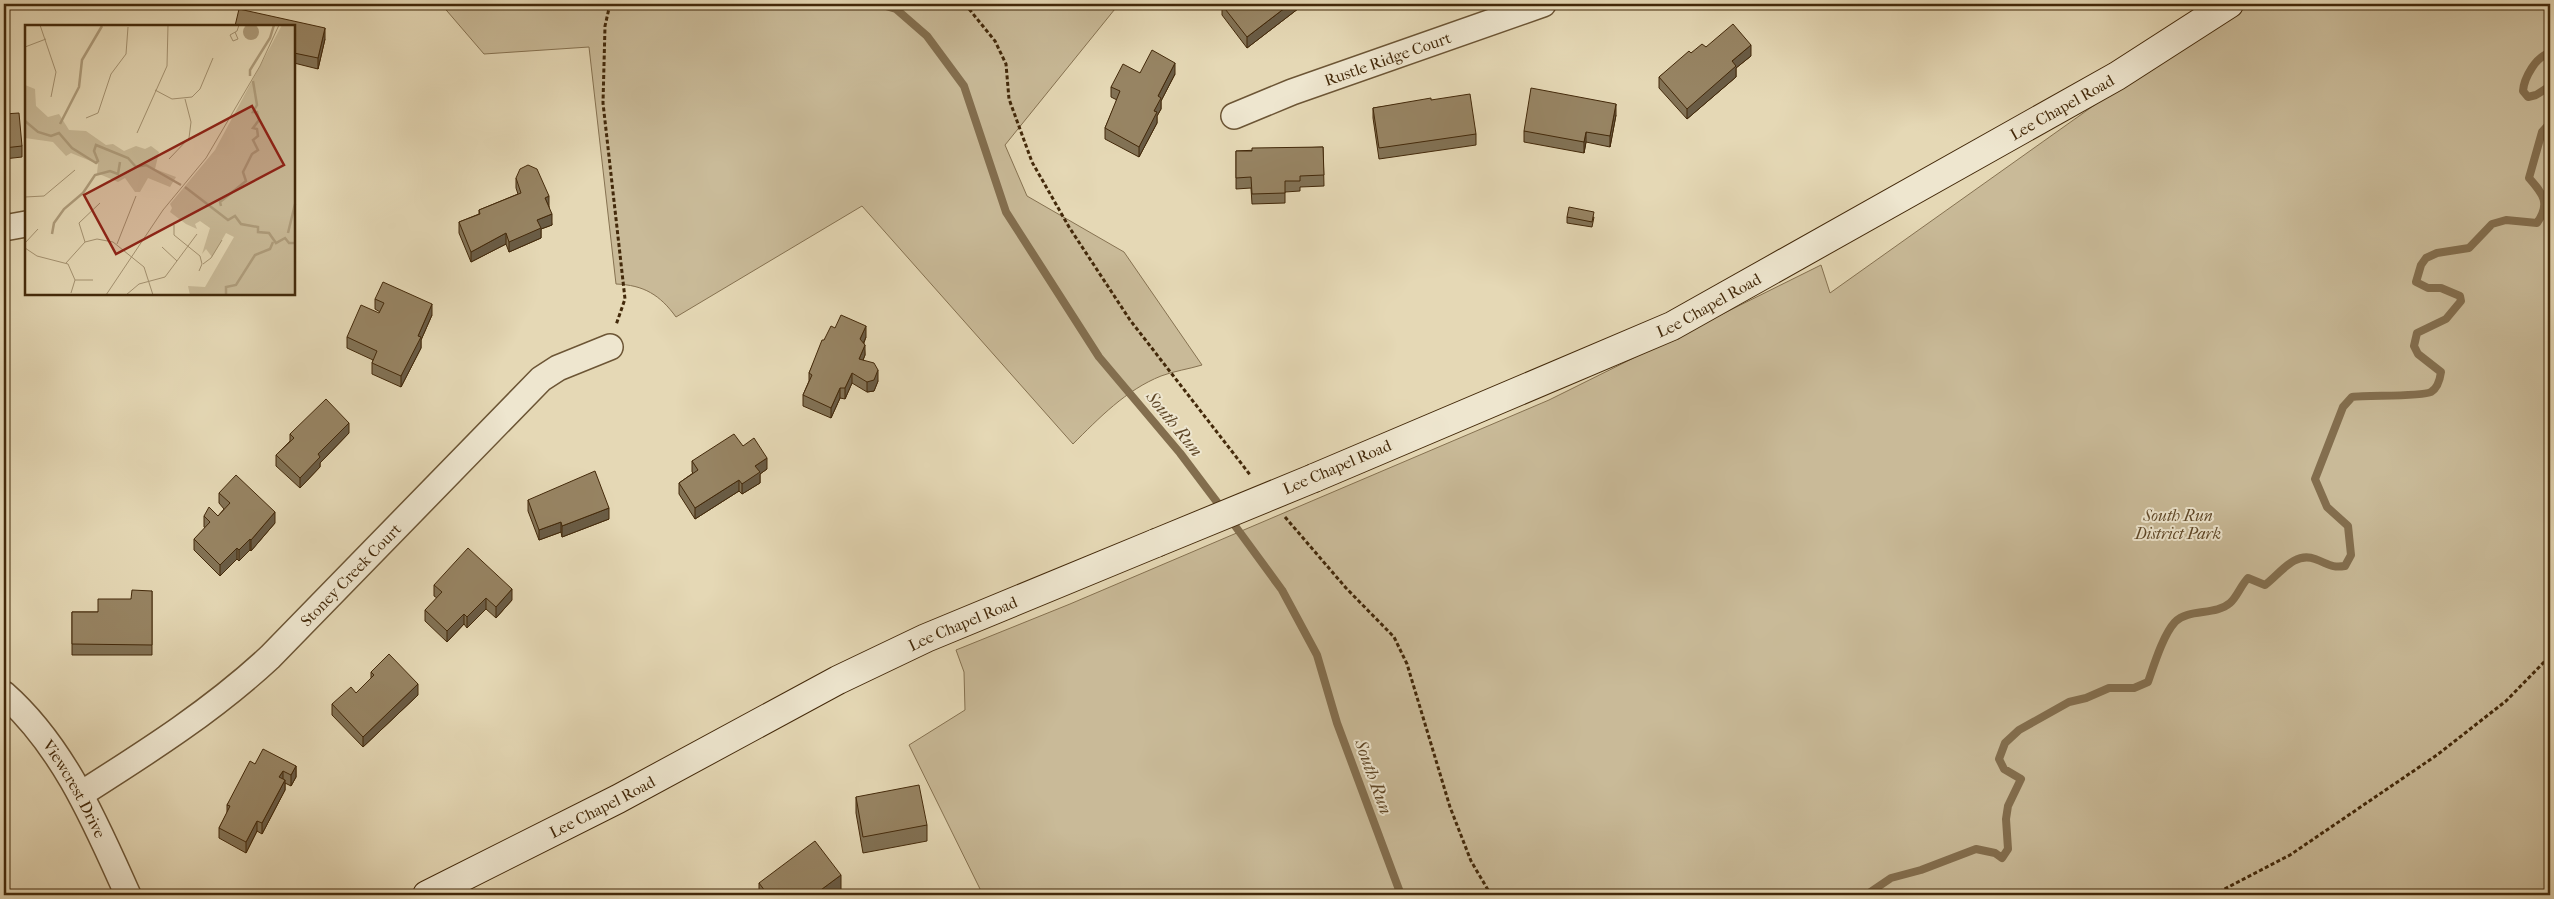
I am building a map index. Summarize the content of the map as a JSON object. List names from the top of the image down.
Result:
{
  "streets": {
    "main road": ["Lee Chapel Road"],
    "street": ["Rustle Ridge Court", "Stoney Creek Court", "Viewcrest Drive"]
  },
  "crossings": [
    ["Stoney Creek Court", "Viewcrest Drive"]
  ],
  "water": ["South Run"],
  "parks": ["South Run District Park"]
}
